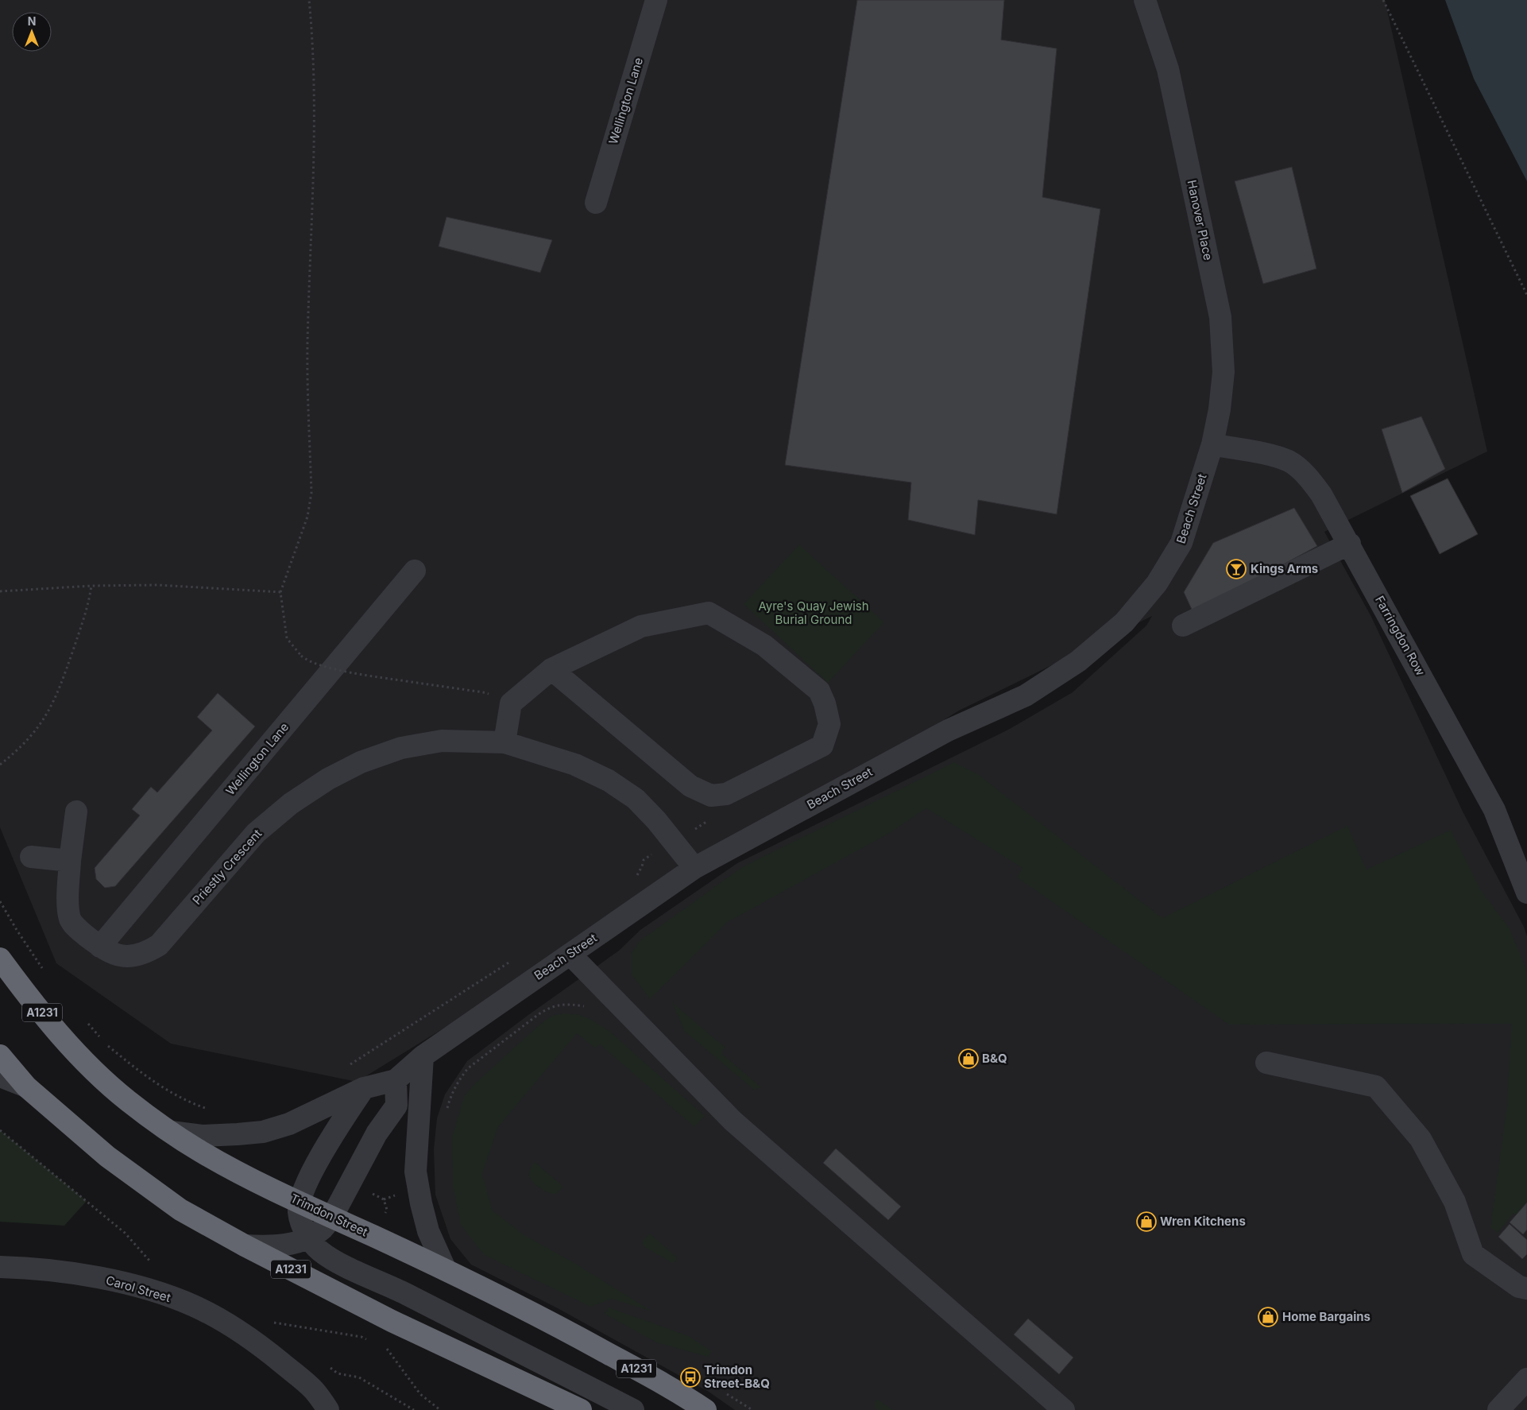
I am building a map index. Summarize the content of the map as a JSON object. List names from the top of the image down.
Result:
{
  "streets": {
    "highway": ["A1231", "Trimdon Street"],
    "street": [
      "Wellington Lane",
      "Hanover Place",
      "Beach Street",
      "Farringdon Row",
      "Priestly Crescent",
      "Carol Street"
    ]
  },
  "crossings": [
    ["Wellington Lane", "Priestly Crescent"],
    ["Hanover Place", "Beach Street"],
    ["Hanover Place", "Farringdon Row"],
    ["Beach Street", "Farringdon Row"],
    ["Beach Street", "Priestly Crescent"],
    ["Beach Street", "Trimdon Street"]
  ],
  "parks": ["Ayre's Quay Jewish Burial Ground"],
  "places": {
    "bar": ["Kings Arms"],
    "shop": ["B&Q", "Wren Kitchens", "Home Bargains"],
    "bus stop": ["Trimdon Street-B&Q"]
  },
  "north": "top"
}
